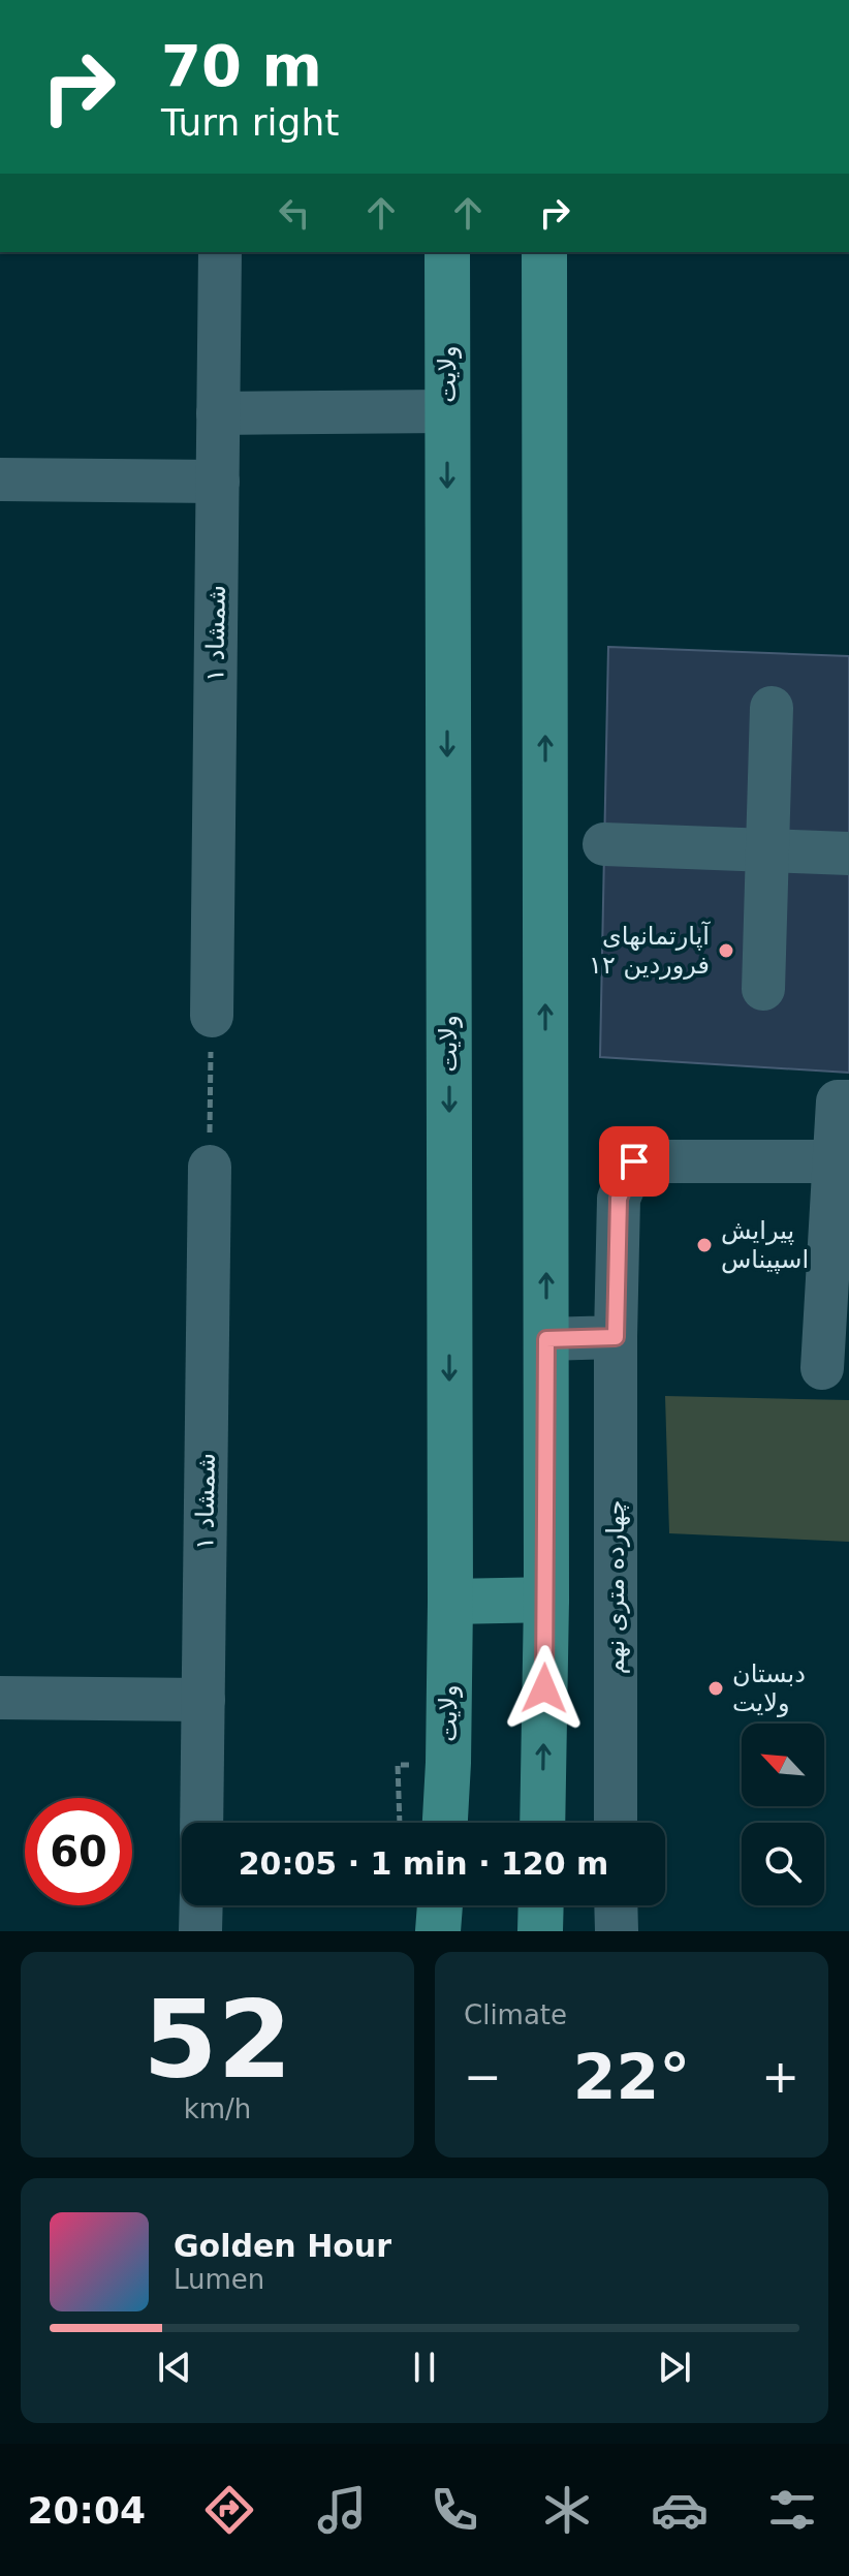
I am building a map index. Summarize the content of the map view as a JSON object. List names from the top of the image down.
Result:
{
  "streets": {
    "main road": ["ولایت"],
    "street": ["شمشاد ۱", "چهارده متری نهم"]
  },
  "places": ["آپارتمانهای ۱۲ فروردین", "پیرایش اسپیناس", "دبستان ولایت"],
  "north": "top left",
  "page": {
    "turn": ["70 m", "Turn right"],
    "limit": "60",
    "trip": "20:05 · 1 min · 120 m",
    "tile": [
      ["52", "km/h"],
      "Climate"
    ],
    "heat": ["−", "22°", "+"],
    "song": ["Golden Hour", "Lumen"],
    "tabs": "20:04"
  }
}
